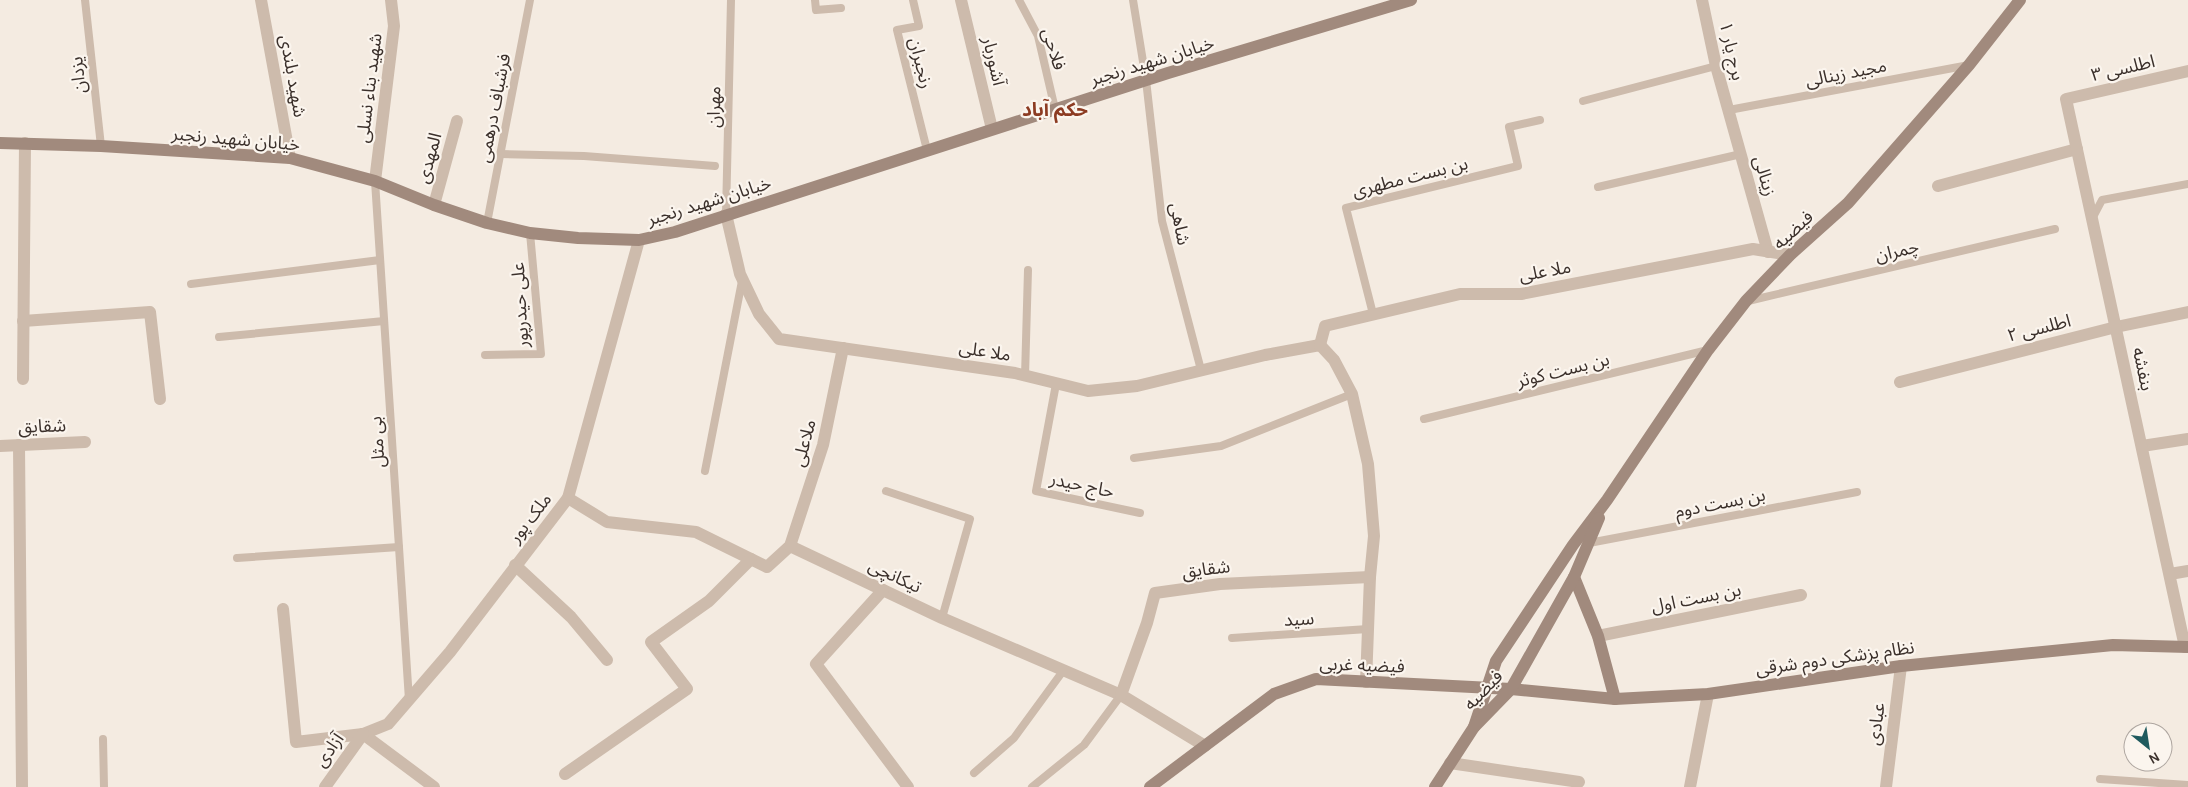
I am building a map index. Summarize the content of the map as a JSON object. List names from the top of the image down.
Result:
{
  "streets": {
    "street": [
      "برج یار ۱",
      "آشوربار",
      "خیابان شهید رنجبر",
      "اطلسی ۳",
      "شهید بلندی",
      "شهید بناء نسلی",
      "المهدی",
      "زینالی",
      "فیضیه",
      "ملا علی",
      "اطلسی ۲",
      "بنفشه",
      "شقایق",
      "ملاعلی",
      "ملک پور",
      "تیکانچی",
      "بن بست اول",
      "نظام پزشکی دوم شرقی",
      "فیضیه غربی",
      "عبادی",
      "آزادی"
    ],
    "lane": [
      "فلاحی",
      "رنجبران",
      "مجید زینالی",
      "یزدان",
      "مهران",
      "فرشباف درهمی",
      "بن بست مطهری",
      "شاهی",
      "چمران",
      "علی‌ حیدرپور",
      "بن بست کوثر",
      "بی مثل",
      "حاج حیدر",
      "بن بست دوم",
      "سید"
    ]
  },
  "crossings": [
    ["فلاحی", "خیابان شهید رنجبر"],
    ["برج یار ۱", "مجید زینالی"],
    ["برج یار ۱", "زینالی"],
    ["آشوربار", "خیابان شهید رنجبر"],
    ["خیابان شهید رنجبر", "رنجبران"],
    ["خیابان شهید رنجبر", "یزدان"],
    ["خیابان شهید رنجبر", "شهید بلندی"],
    ["خیابان شهید رنجبر", "شهید بناء نسلی"],
    ["خیابان شهید رنجبر", "مهران"],
    ["خیابان شهید رنجبر", "فرشباف درهمی"],
    ["خیابان شهید رنجبر", "المهدی"],
    ["خیابان شهید رنجبر", "شاهی"],
    ["خیابان شهید رنجبر", "ملا علی"],
    ["خیابان شهید رنجبر", "علی‌ حیدرپور"],
    ["خیابان شهید رنجبر", "بی مثل"],
    ["خیابان شهید رنجبر", "ملک پور"],
    ["اطلسی ۳", "بنفشه"],
    ["مجید زینالی", "زینالی"],
    ["مجید زینالی", "فیضیه"],
    ["شهید بناء نسلی", "بی مثل"],
    ["مهران", "ملا علی"],
    ["زینالی", "ملا علی"],
    ["بن بست مطهری", "ملا علی"],
    ["شاهی", "ملا علی"],
    ["فیضیه", "چمران"],
    ["فیضیه", "ملا علی"],
    ["فیضیه", "بن بست کوثر"],
    ["فیضیه", "بن بست دوم"],
    ["فیضیه", "نظام پزشکی دوم شرقی"],
    ["فیضیه", "فیضیه غربی"],
    ["ملا علی", "ملاعلی"],
    ["ملا علی", "حاج حیدر"],
    ["اطلسی ۲", "بنفشه"],
    ["بنفشه", "نظام پزشکی دوم شرقی"],
    ["شقایق", "تیکانچی"],
    ["بی مثل", "ملک پور"],
    ["ملاعلی", "تیکانچی"],
    ["ملک پور", "آزادی"],
    ["تیکانچی", "فیضیه غربی"],
    ["نظام پزشکی دوم شرقی", "فیضیه غربی"],
    ["نظام پزشکی دوم شرقی", "عبادی"]
  ],
  "districts": ["حکم آباد"],
  "north": "bottom right"
}
